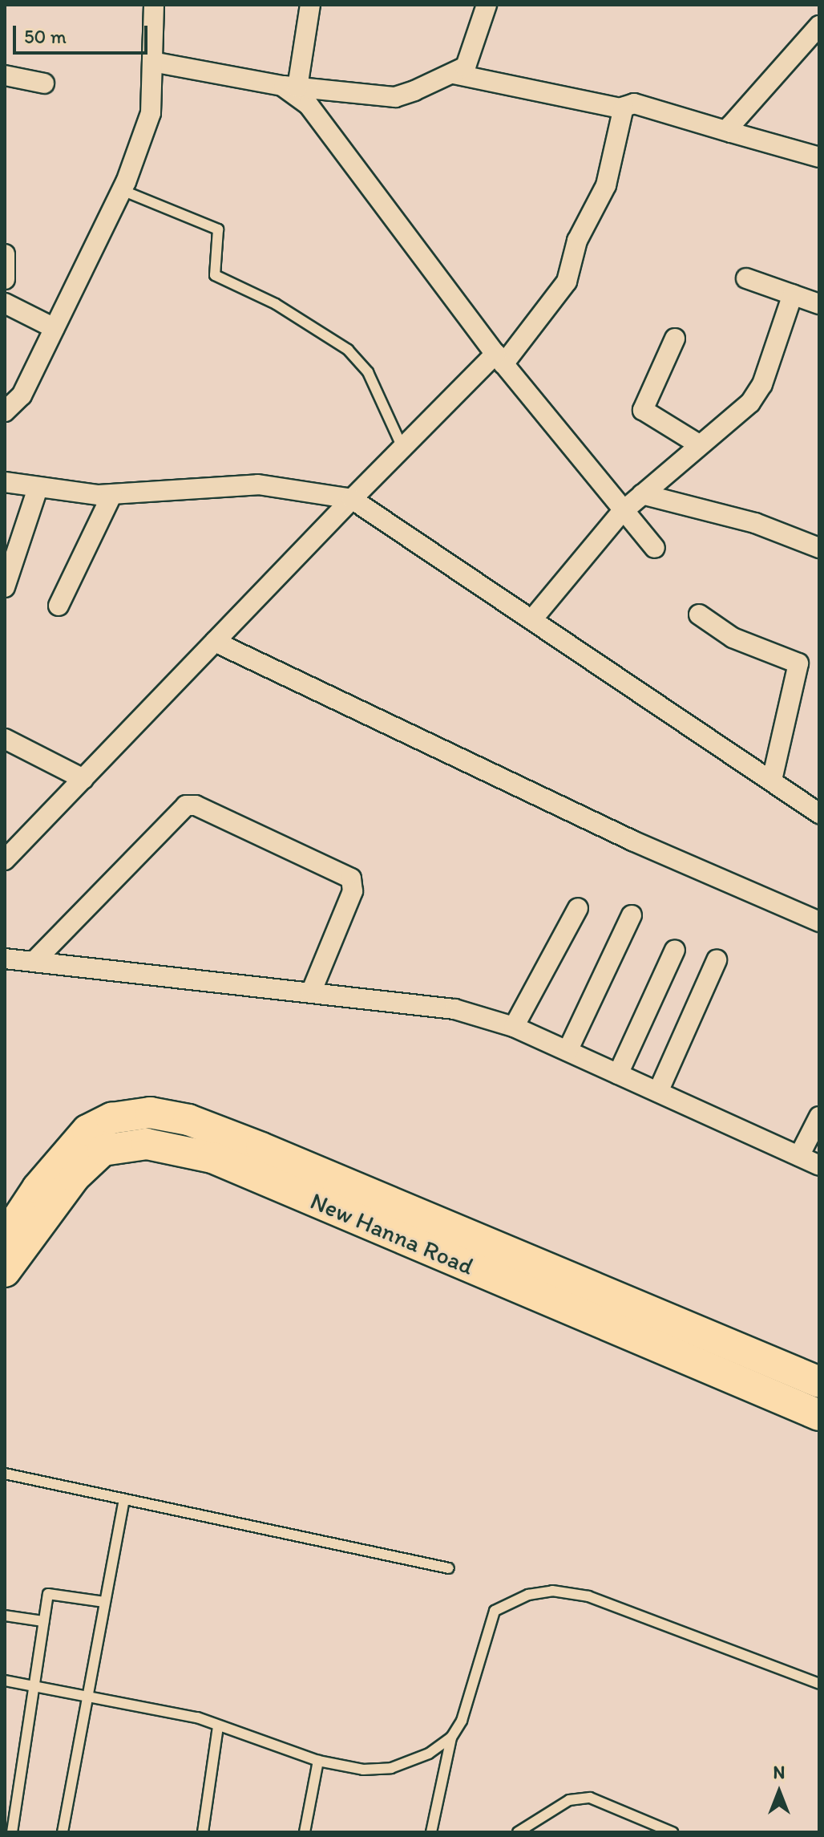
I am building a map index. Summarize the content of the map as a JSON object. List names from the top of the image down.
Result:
{
  "streets": {
    "main road": ["New Hanna Road"]
  },
  "scale_bar": "50 m",
  "north": "top"
}
